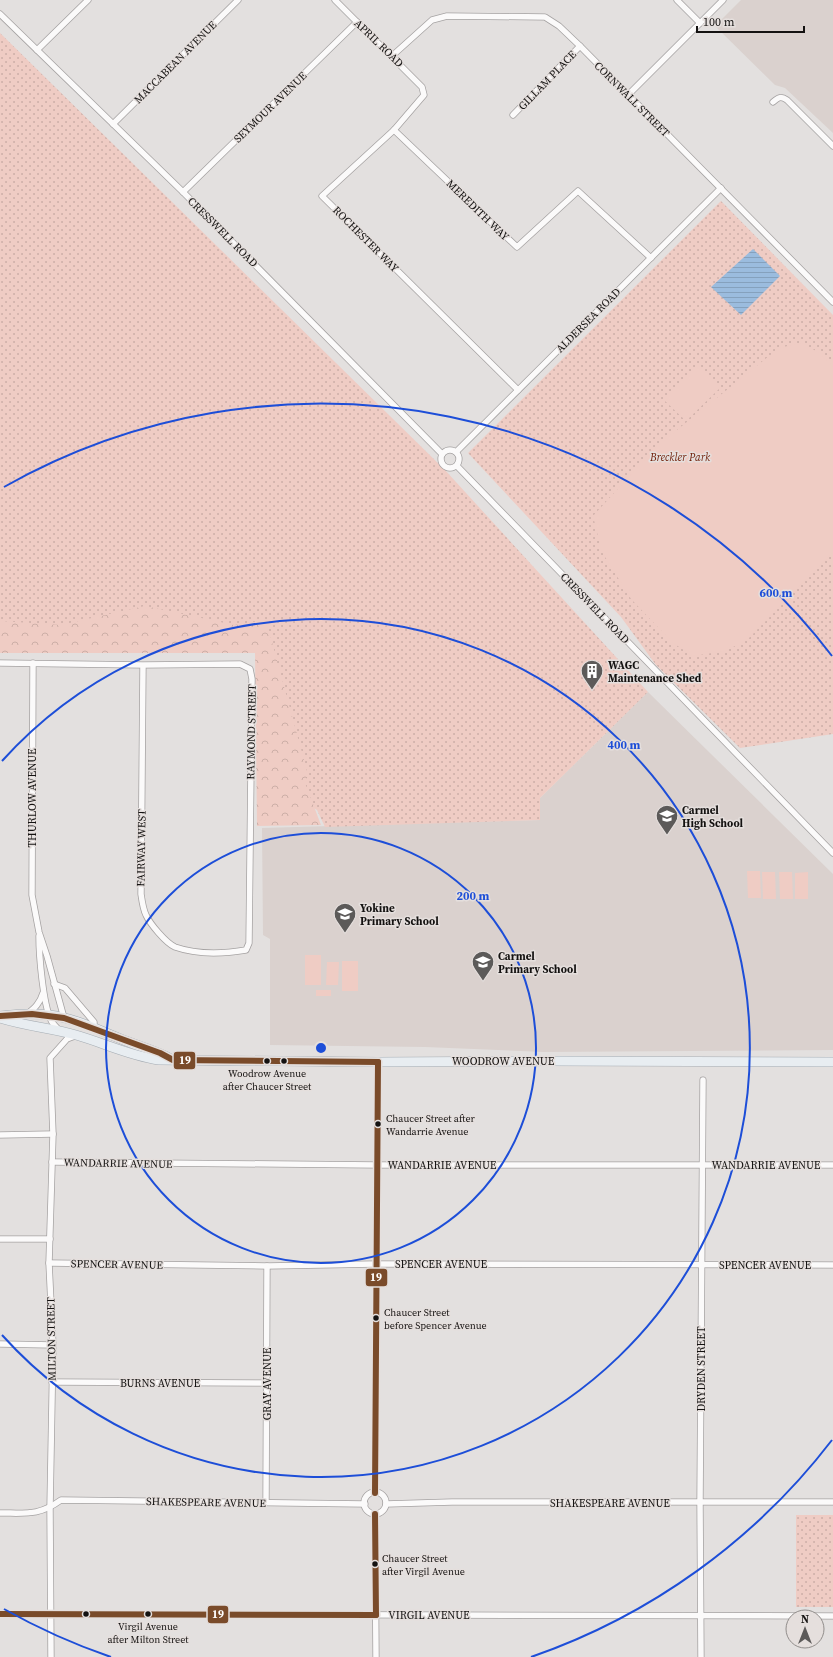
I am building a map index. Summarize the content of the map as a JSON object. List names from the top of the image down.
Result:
{
  "streets": {
    "main road": ["WOODROW AVENUE"],
    "street": [
      "APRIL ROAD",
      "MACCABEAN AVENUE",
      "GILLAM PLACE",
      "CORNWALL STREET",
      "SEYMOUR AVENUE",
      "MEREDITH WAY",
      "CRESSWELL ROAD",
      "ROCHESTER WAY",
      "ALDERSEA ROAD",
      "RAYMOND STREET",
      "THURLOW AVENUE",
      "FAIRWAY WEST",
      "WANDARRIE AVENUE",
      "SPENCER AVENUE",
      "MILTON STREET",
      "DRYDEN STREET",
      "BURNS AVENUE",
      "GRAY AVENUE",
      "SHAKESPEARE AVENUE",
      "VIRGIL AVENUE"
    ]
  },
  "crossings": [
    ["APRIL ROAD", "CORNWALL STREET"],
    ["APRIL ROAD", "SEYMOUR AVENUE"],
    ["APRIL ROAD", "ROCHESTER WAY"],
    ["MACCABEAN AVENUE", "CRESSWELL ROAD"],
    ["GILLAM PLACE", "CORNWALL STREET"],
    ["CORNWALL STREET", "ALDERSEA ROAD"],
    ["SEYMOUR AVENUE", "CRESSWELL ROAD"],
    ["MEREDITH WAY", "ROCHESTER WAY"],
    ["MEREDITH WAY", "ALDERSEA ROAD"],
    ["CRESSWELL ROAD", "ALDERSEA ROAD"],
    ["ROCHESTER WAY", "ALDERSEA ROAD"],
    ["RAYMOND STREET", "THURLOW AVENUE"],
    ["RAYMOND STREET", "FAIRWAY WEST"],
    ["THURLOW AVENUE", "WOODROW AVENUE"],
    ["WOODROW AVENUE", "MILTON STREET"],
    ["WANDARRIE AVENUE", "MILTON STREET"],
    ["WANDARRIE AVENUE", "DRYDEN STREET"],
    ["SPENCER AVENUE", "MILTON STREET"],
    ["SPENCER AVENUE", "DRYDEN STREET"],
    ["SPENCER AVENUE", "GRAY AVENUE"],
    ["MILTON STREET", "BURNS AVENUE"],
    ["MILTON STREET", "SHAKESPEARE AVENUE"],
    ["MILTON STREET", "VIRGIL AVENUE"],
    ["DRYDEN STREET", "SHAKESPEARE AVENUE"],
    ["DRYDEN STREET", "VIRGIL AVENUE"],
    ["BURNS AVENUE", "GRAY AVENUE"],
    ["GRAY AVENUE", "SHAKESPEARE AVENUE"]
  ],
  "parks": ["Breckler Park"],
  "places": {
    "building": ["WAGC Maintenance Shed"],
    "school or university": ["Carmel High School", "Yokine Primary School", "Carmel Primary School"],
    "other": [
      "Woodrow Avenue after Chaucer Street",
      "Chaucer Street after Wandarrie Avenue",
      "Chaucer Street before Spencer Avenue",
      "Chaucer Street after Virgil Avenue",
      "Virgil Avenue after Milton Street"
    ]
  },
  "lines": ["transit line 19"],
  "scale_bar": "100 m",
  "north": "top",
  "rings": ["600 m", "400 m", "200 m"]
}
